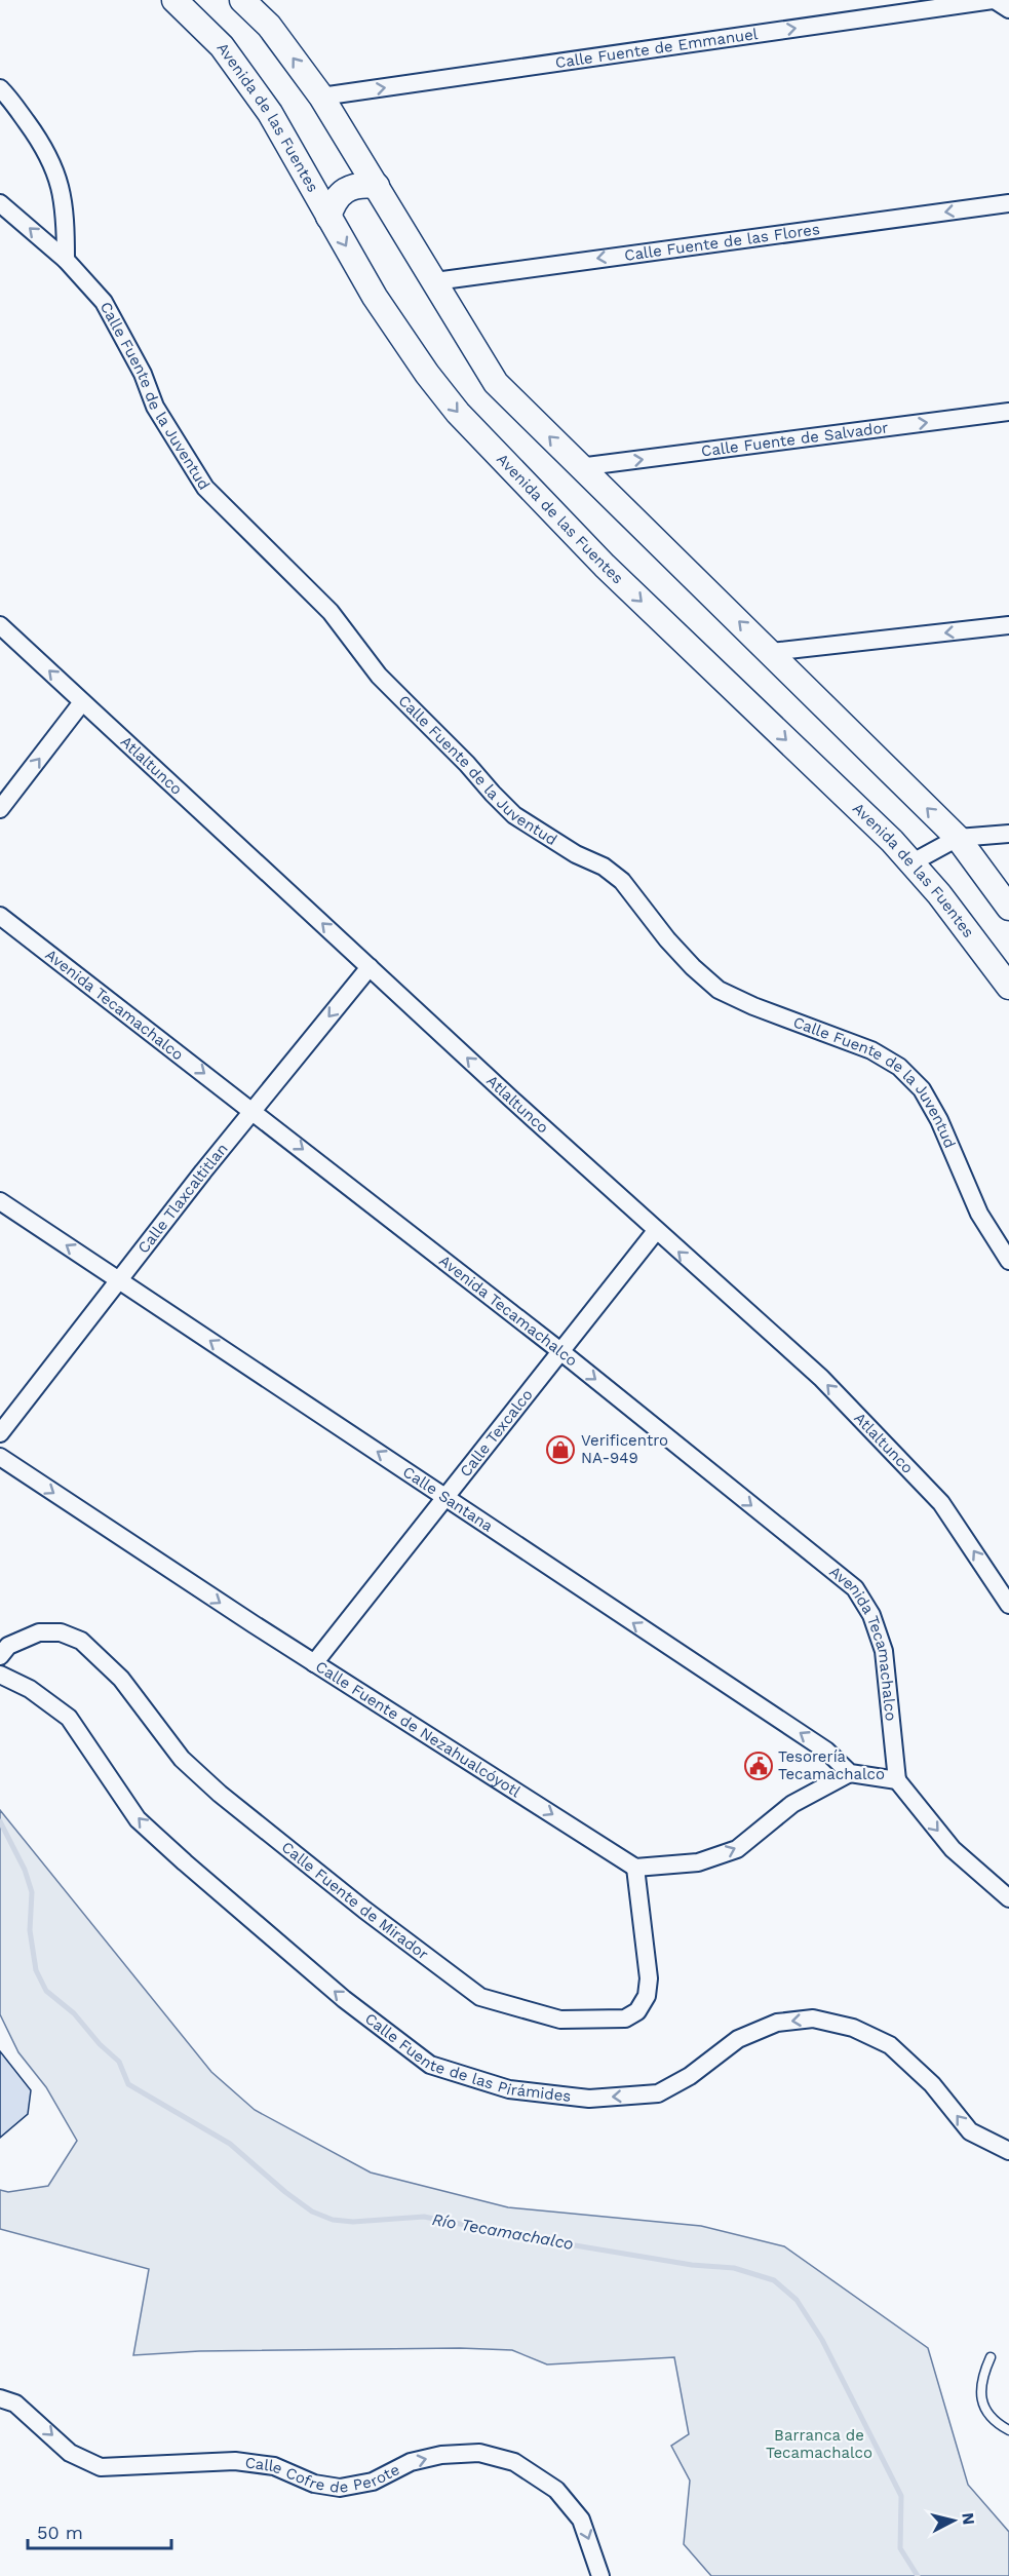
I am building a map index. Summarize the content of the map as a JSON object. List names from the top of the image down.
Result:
{
  "streets": {
    "main road": ["Avenida de las Fuentes"],
    "street": [
      "Calle Fuente de Emmanuel",
      "Calle Fuente de las Flores",
      "Calle Fuente de la Juventud",
      "Calle Fuente de Salvador",
      "Atlaltunco",
      "Avenida Tecamachalco",
      "Calle Tlaxcaltitlan",
      "Calle Texcalco",
      "Calle Santana",
      "Calle Fuente de Nezahualcóyotl",
      "Calle Fuente de Mirador",
      "Calle Fuente de las Pirámides",
      "Calle Cofre de Perote"
    ]
  },
  "crossings": [
    ["Atlaltunco", "Calle Tlaxcaltitlan"],
    ["Atlaltunco", "Calle Texcalco"],
    ["Avenida Tecamachalco", "Calle Tlaxcaltitlan"],
    ["Avenida Tecamachalco", "Calle Texcalco"],
    ["Calle Tlaxcaltitlan", "Calle Santana"],
    ["Calle Texcalco", "Calle Santana"],
    ["Calle Texcalco", "Calle Fuente de Nezahualcóyotl"],
    ["Calle Fuente de Nezahualcóyotl", "Calle Fuente de Mirador"]
  ],
  "one_way": [
    "Calle Fuente de Emmanuel",
    "Calle Fuente de las Flores",
    "Calle Fuente de Salvador",
    "Atlaltunco",
    "Avenida Tecamachalco",
    "Calle Santana",
    "Calle Fuente de Nezahualcóyotl",
    "Calle Fuente de las Pirámides",
    "Calle Cofre de Perote"
  ],
  "water": ["Río Tecamachalco"],
  "parks": ["Barranca de Tecamachalco"],
  "places": {
    "shop": ["Verificentro NA-949"],
    "public building": ["Tesorería Tecamachalco"]
  },
  "scale_bar": "50 m",
  "north": "right"
}
